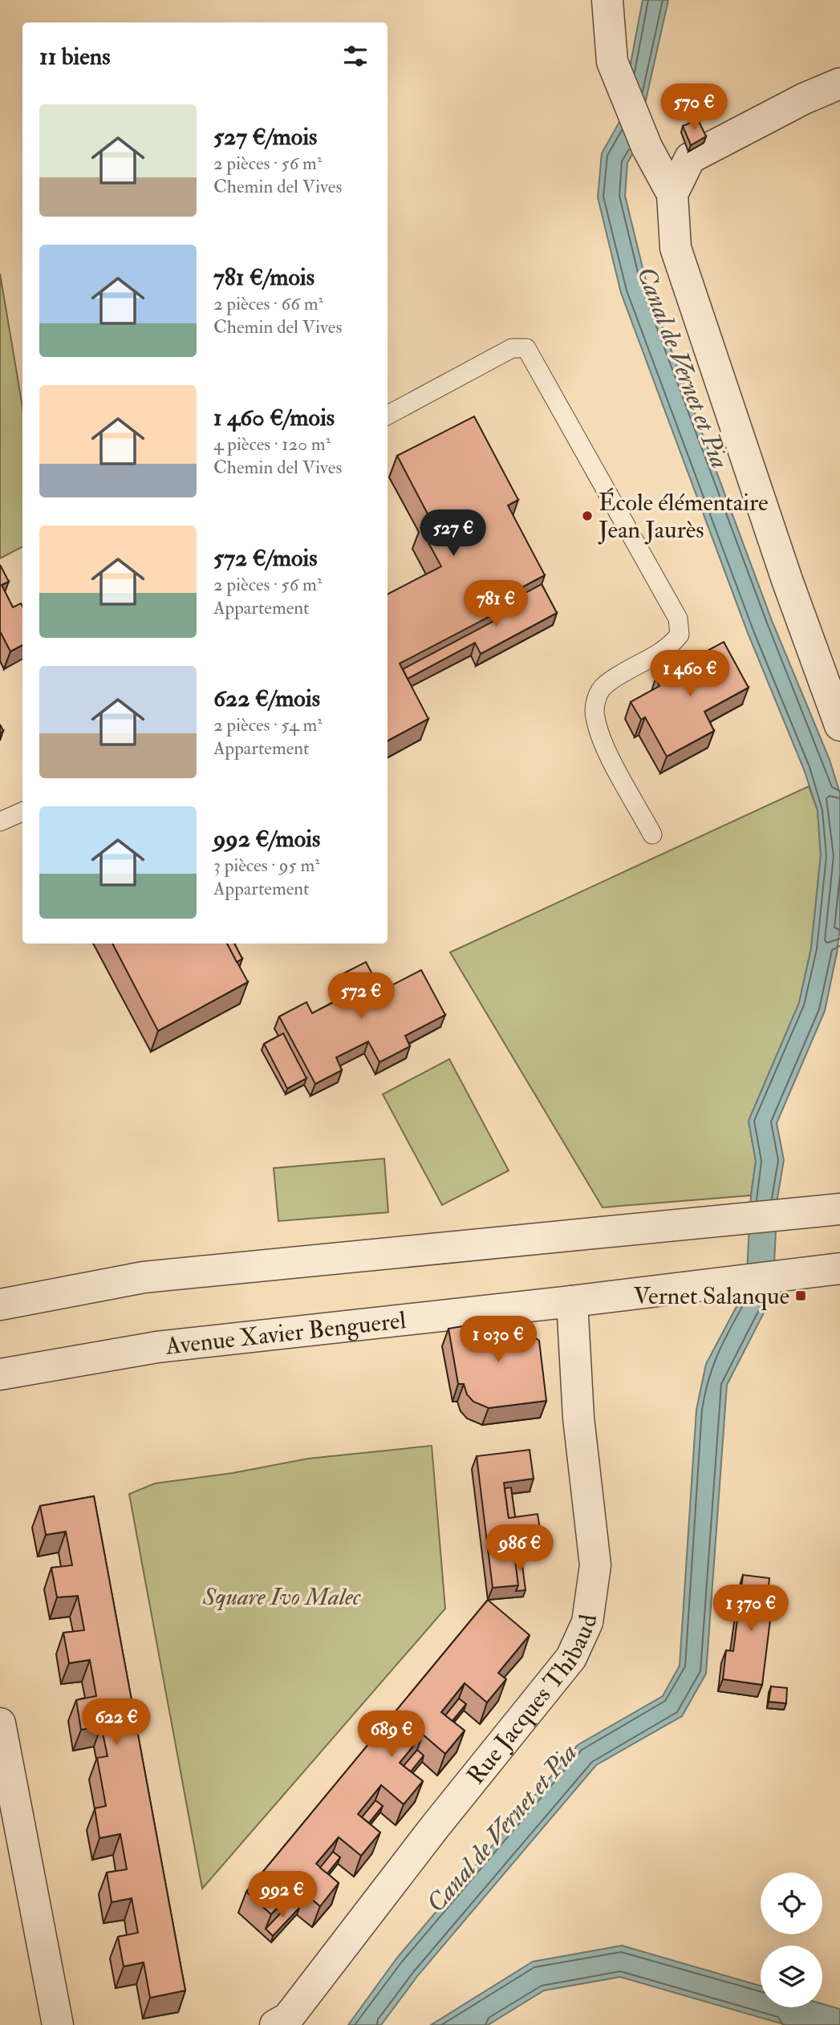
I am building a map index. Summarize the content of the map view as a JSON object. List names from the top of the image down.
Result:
{
  "streets": {
    "street": ["Avenue Xavier Benguerel", "Rue Jacques Thibaud"]
  },
  "crossings": [
    ["Avenue Xavier Benguerel", "Rue Jacques Thibaud"]
  ],
  "water": ["Canal de Vernet et Pia"],
  "parks": ["Square Ivo Malec"],
  "places": {
    "other": ["École élémentaire Jean Jaurès"],
    "transit": ["Vernet Salanque"]
  },
  "page": {
    "heading": "11 biens",
    "price": [
      "570 €",
      "527 €",
      "781 €",
      "1 460 €",
      "572 €",
      "1 030 €",
      "986 €",
      "1 370 €",
      "622 €",
      "689 €",
      "992 €"
    ],
    "list": [
      {
        "name": "527 €/mois",
        "note": "2 pièces · 56 m² · Chemin del Vives"
      },
      {
        "name": "781 €/mois",
        "note": "2 pièces · 66 m² · Chemin del Vives"
      },
      {
        "name": "1 460 €/mois",
        "note": "4 pièces · 120 m² · Chemin del Vives"
      },
      {
        "name": "572 €/mois",
        "note": "2 pièces · 56 m² · Appartement"
      },
      {
        "name": "622 €/mois",
        "note": "2 pièces · 54 m² · Appartement"
      },
      {
        "name": "992 €/mois",
        "note": "3 pièces · 95 m² · Appartement"
      }
    ]
  }
}
